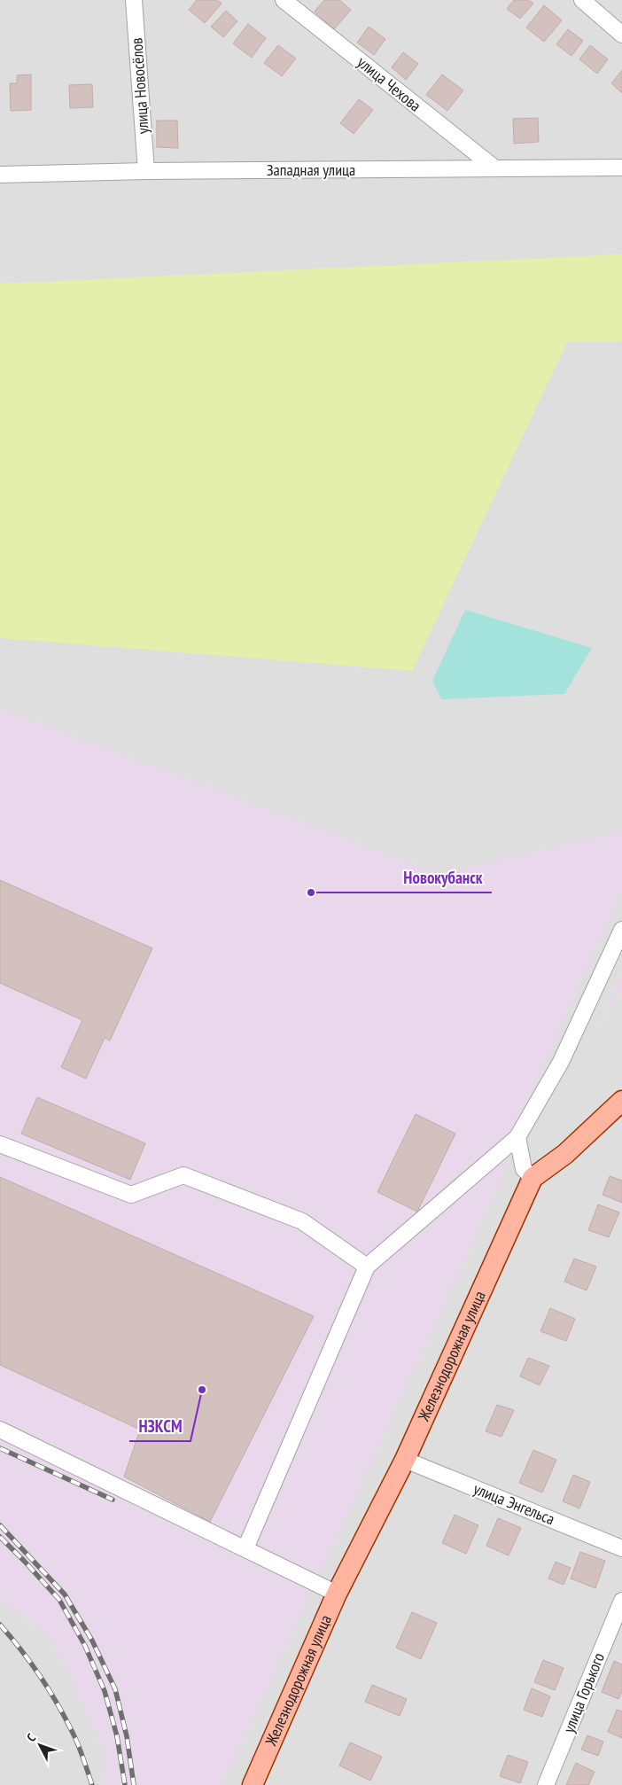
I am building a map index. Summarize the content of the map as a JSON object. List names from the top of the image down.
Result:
{
  "streets": {
    "main road": ["Железнодорожная улица"],
    "street": [
      "улица Чехова",
      "улица Новосёлов",
      "Западная улица",
      "улица Энгельса",
      "улица Горького"
    ]
  },
  "crossings": [
    ["улица Чехова", "Западная улица"],
    ["улица Новосёлов", "Западная улица"],
    ["Железнодорожная улица", "улица Энгельса"]
  ],
  "places": ["Новокубанск", "НЗКСМ"],
  "north": "top left"
}
